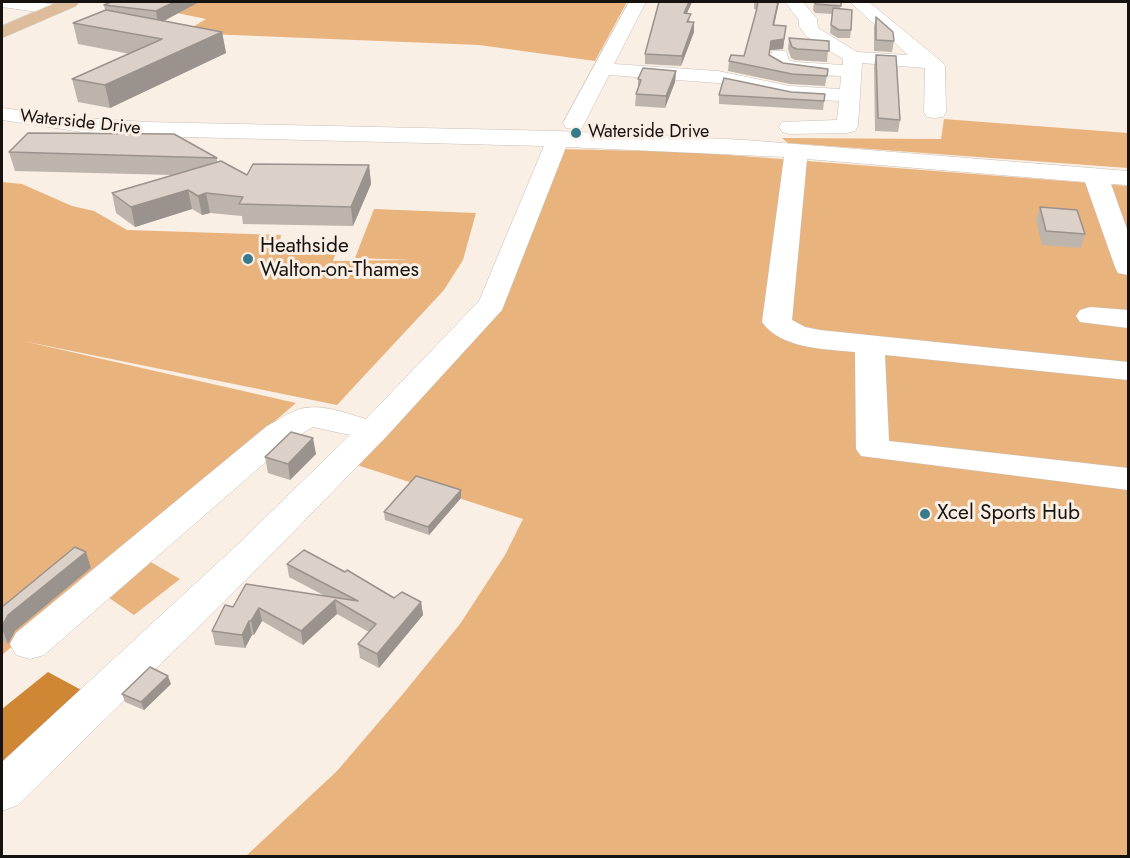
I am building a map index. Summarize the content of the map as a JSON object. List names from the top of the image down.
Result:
{
  "streets": {
    "street": ["Waterside Drive"]
  },
  "places": ["Waterside Drive", "Heathside Walton-on-Thames", "Xcel Sports Hub"]
}
